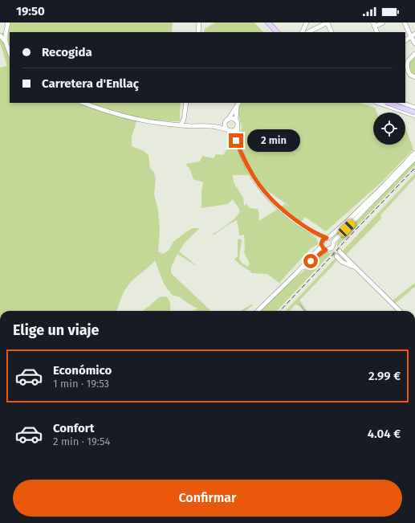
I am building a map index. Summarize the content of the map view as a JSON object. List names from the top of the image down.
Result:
{
  "page": {
    "status": "19:50",
    "banner": ["Recogida", "Carretera d'Enllaç"],
    "bubble": "2 min",
    "heading": "Elige un viaje",
    "list": [
      {
        "name": "Económico",
        "note": "1 min · 19:53",
        "value": "2.99 €"
      },
      {
        "name": "Confort",
        "note": "2 min · 19:54",
        "value": "4.04 €"
      }
    ],
    "buttons": "Confirmar"
  }
}
